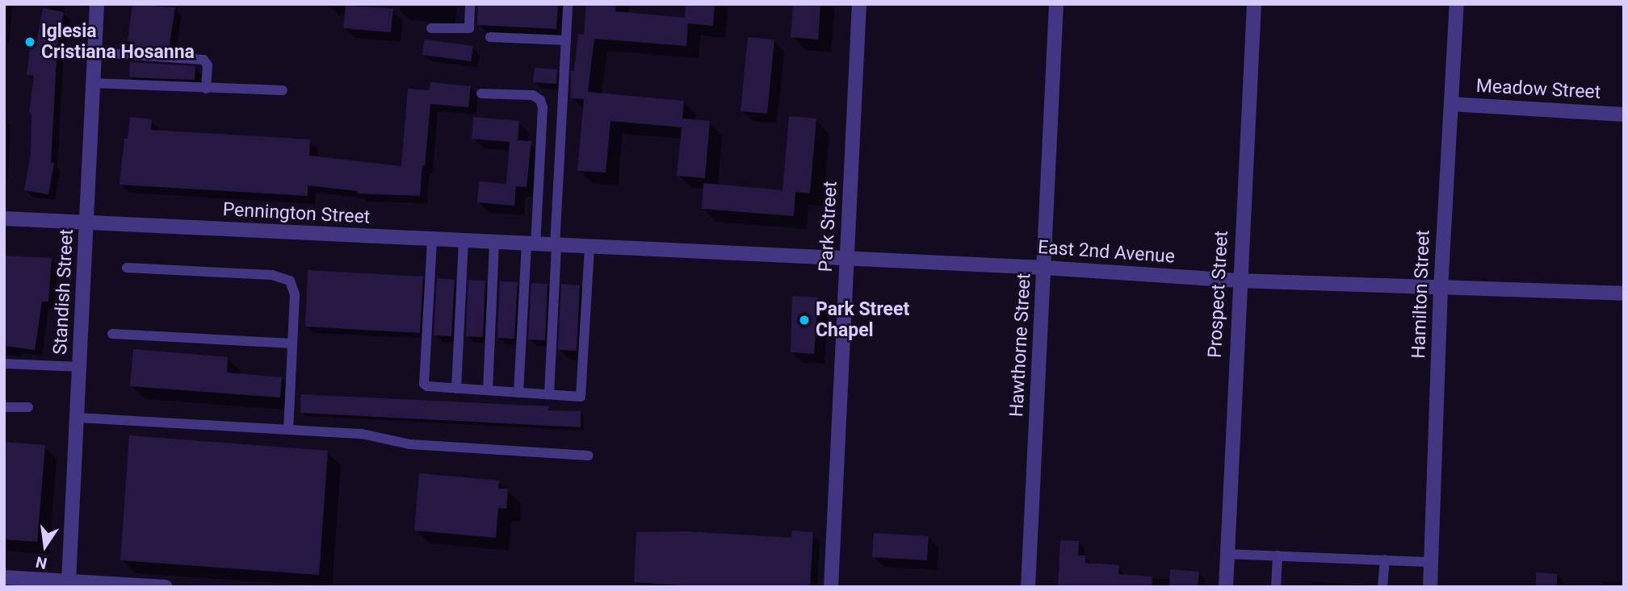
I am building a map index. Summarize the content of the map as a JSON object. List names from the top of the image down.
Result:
{
  "streets": {
    "street": [
      "Meadow Street",
      "Pennington Street",
      "Park Street",
      "East 2nd Avenue",
      "Standish Street",
      "Prospect Street",
      "Hamilton Street",
      "Hawthorne Street"
    ]
  },
  "crossings": [
    ["Meadow Street", "Hamilton Street"],
    ["Pennington Street", "East 2nd Avenue"],
    ["Pennington Street", "Standish Street"],
    ["Park Street", "East 2nd Avenue"],
    ["East 2nd Avenue", "Prospect Street"],
    ["East 2nd Avenue", "Hamilton Street"],
    ["East 2nd Avenue", "Hawthorne Street"]
  ],
  "places": ["Iglesia Cristiana Hosanna", "Park Street Chapel"],
  "north": "bottom"
}
